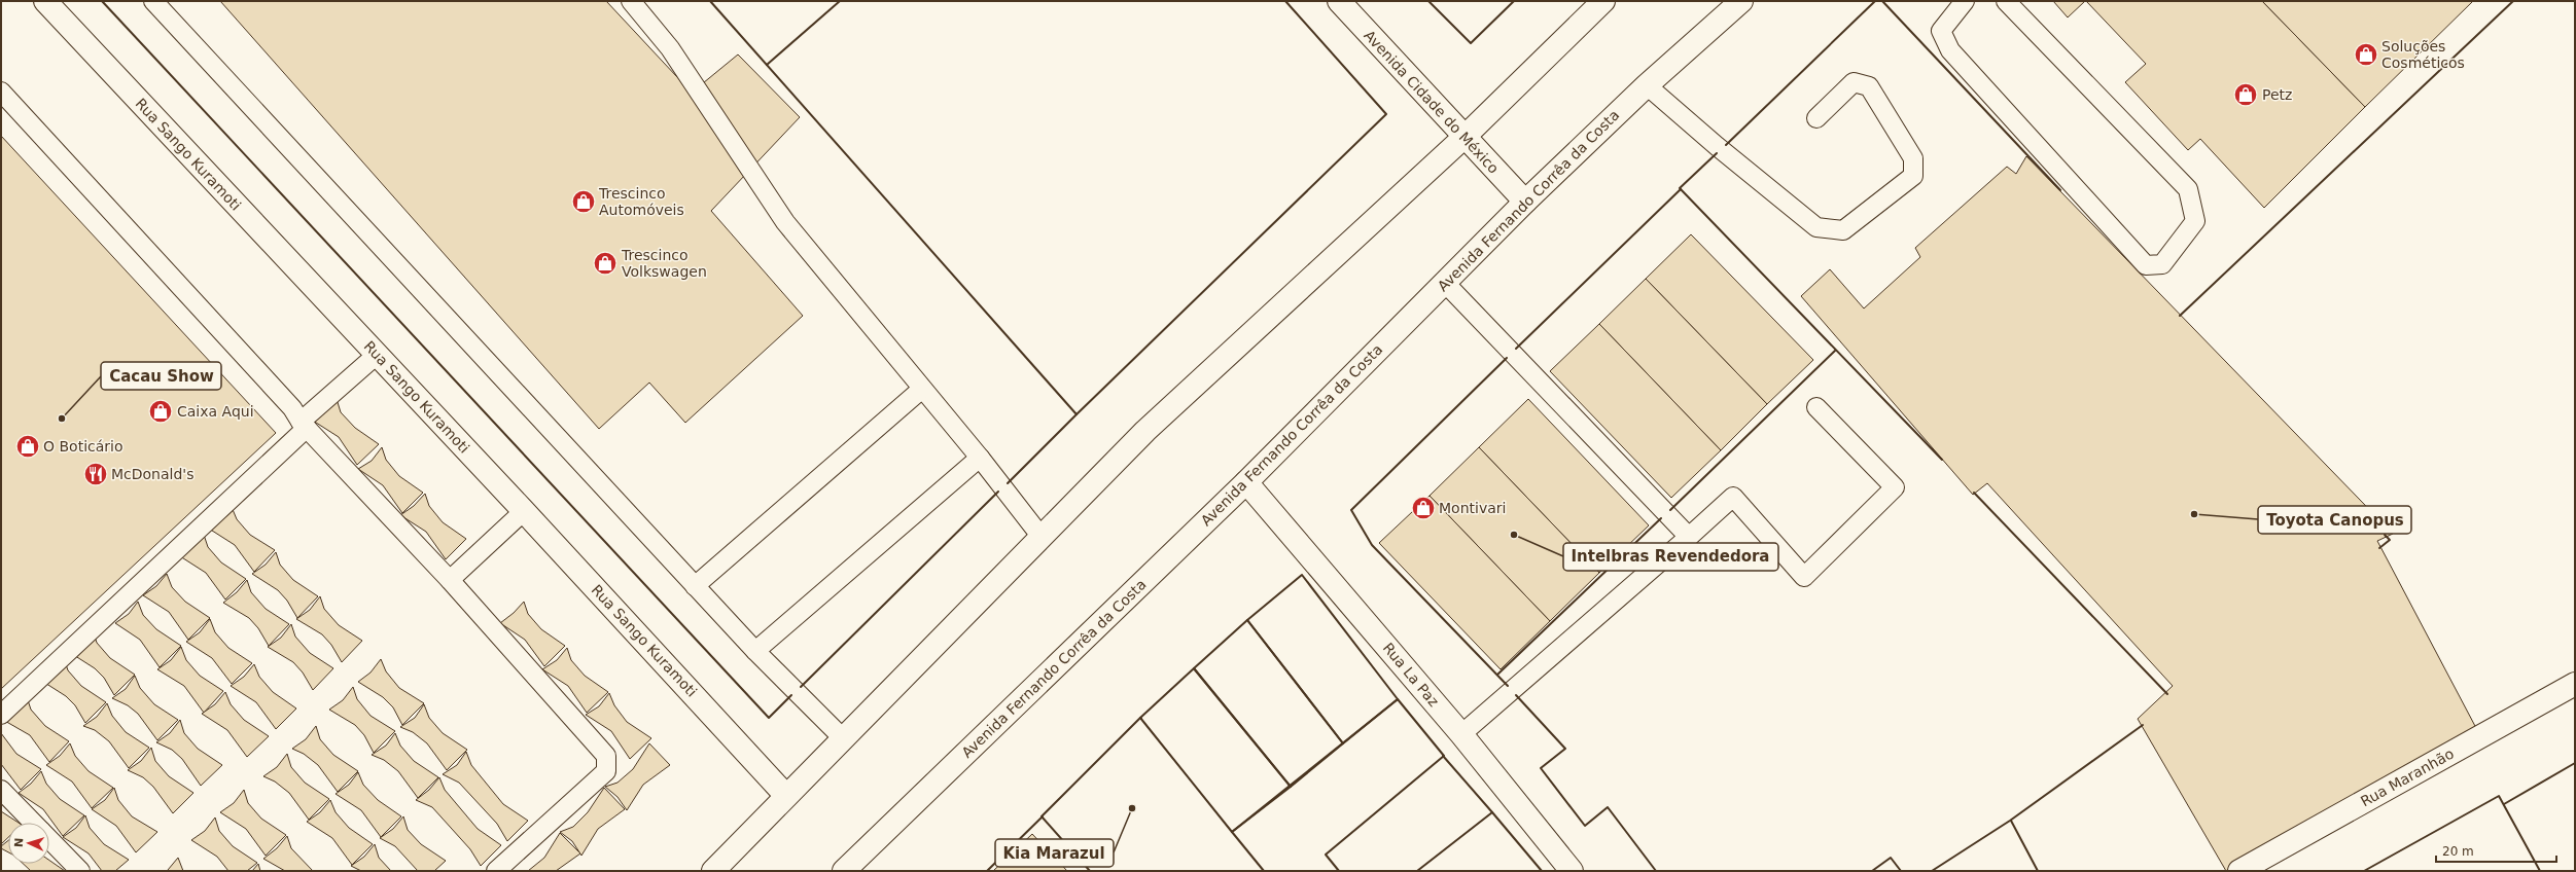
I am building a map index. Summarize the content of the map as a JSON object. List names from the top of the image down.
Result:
{
  "streets": {
    "main road": [
      "Avenida Cidade do México",
      "Rua Sango Kuramoti",
      "Avenida Fernando Corrêa da Costa",
      "Rua La Paz",
      "Rua Maranhão"
    ]
  },
  "crossings": [
    ["Avenida Cidade do México", "Avenida Fernando Corrêa da Costa"],
    ["Avenida Fernando Corrêa da Costa", "Rua La Paz"]
  ],
  "places": {
    "shop": [
      "Soluções Cosméticos",
      "Petz",
      "Trescinco Automóveis",
      "Trescinco Volkswagen",
      "Caixa Aqui",
      "O Boticário",
      "Montivari"
    ],
    "other": [
      "Cacau Show",
      "Toyota Canopus",
      "Intelbras Revendedora",
      "Kia Marazul"
    ],
    "restaurant": ["McDonald's"]
  },
  "scale_bar": "20 m",
  "north": "left"
}
